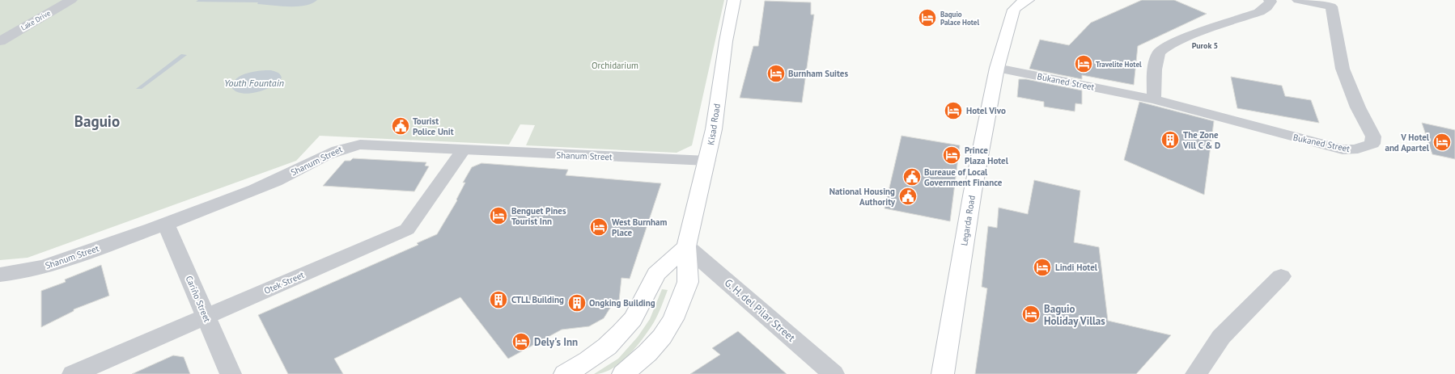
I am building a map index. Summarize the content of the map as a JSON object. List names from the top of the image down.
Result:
{
  "streets": {
    "main road": ["Kisad Road", "Legarda Road"],
    "street": [
      "Lake Drive",
      "Bukaned Street",
      "Shanum Street",
      "Otek Street",
      "Cariño Street",
      "G. H. del Pilar Street"
    ]
  },
  "crossings": [
    ["Bukaned Street", "Legarda Road"],
    ["Kisad Road", "Shanum Street"],
    ["Kisad Road", "G. H. del Pilar Street"],
    ["Shanum Street", "Otek Street"],
    ["Shanum Street", "Cariño Street"],
    ["Otek Street", "Cariño Street"]
  ],
  "districts": ["Purok 5", "Baguio"],
  "water": ["Youth Fountain"],
  "parks": ["Orchidarium"],
  "places": {
    "hotel": [
      "Baguio Palace Hotel",
      "Travelite Hotel",
      "Burnham Suites",
      "Hotel Vivo",
      "V Hotel and Apartel",
      "Prince Plaza Hotel",
      "Benguet Pines Tourist Inn",
      "West Burnham Place",
      "Lindi Hotel",
      "Baguio Holiday Villas",
      "Dely's Inn"
    ],
    "public building": ["Tourist Police Unit", "Bureaue of Local Government Finance", "National Housing Authority"],
    "building": ["The Zone Vill C & D", "CTLL Building", "Ongking Building"]
  }
}
